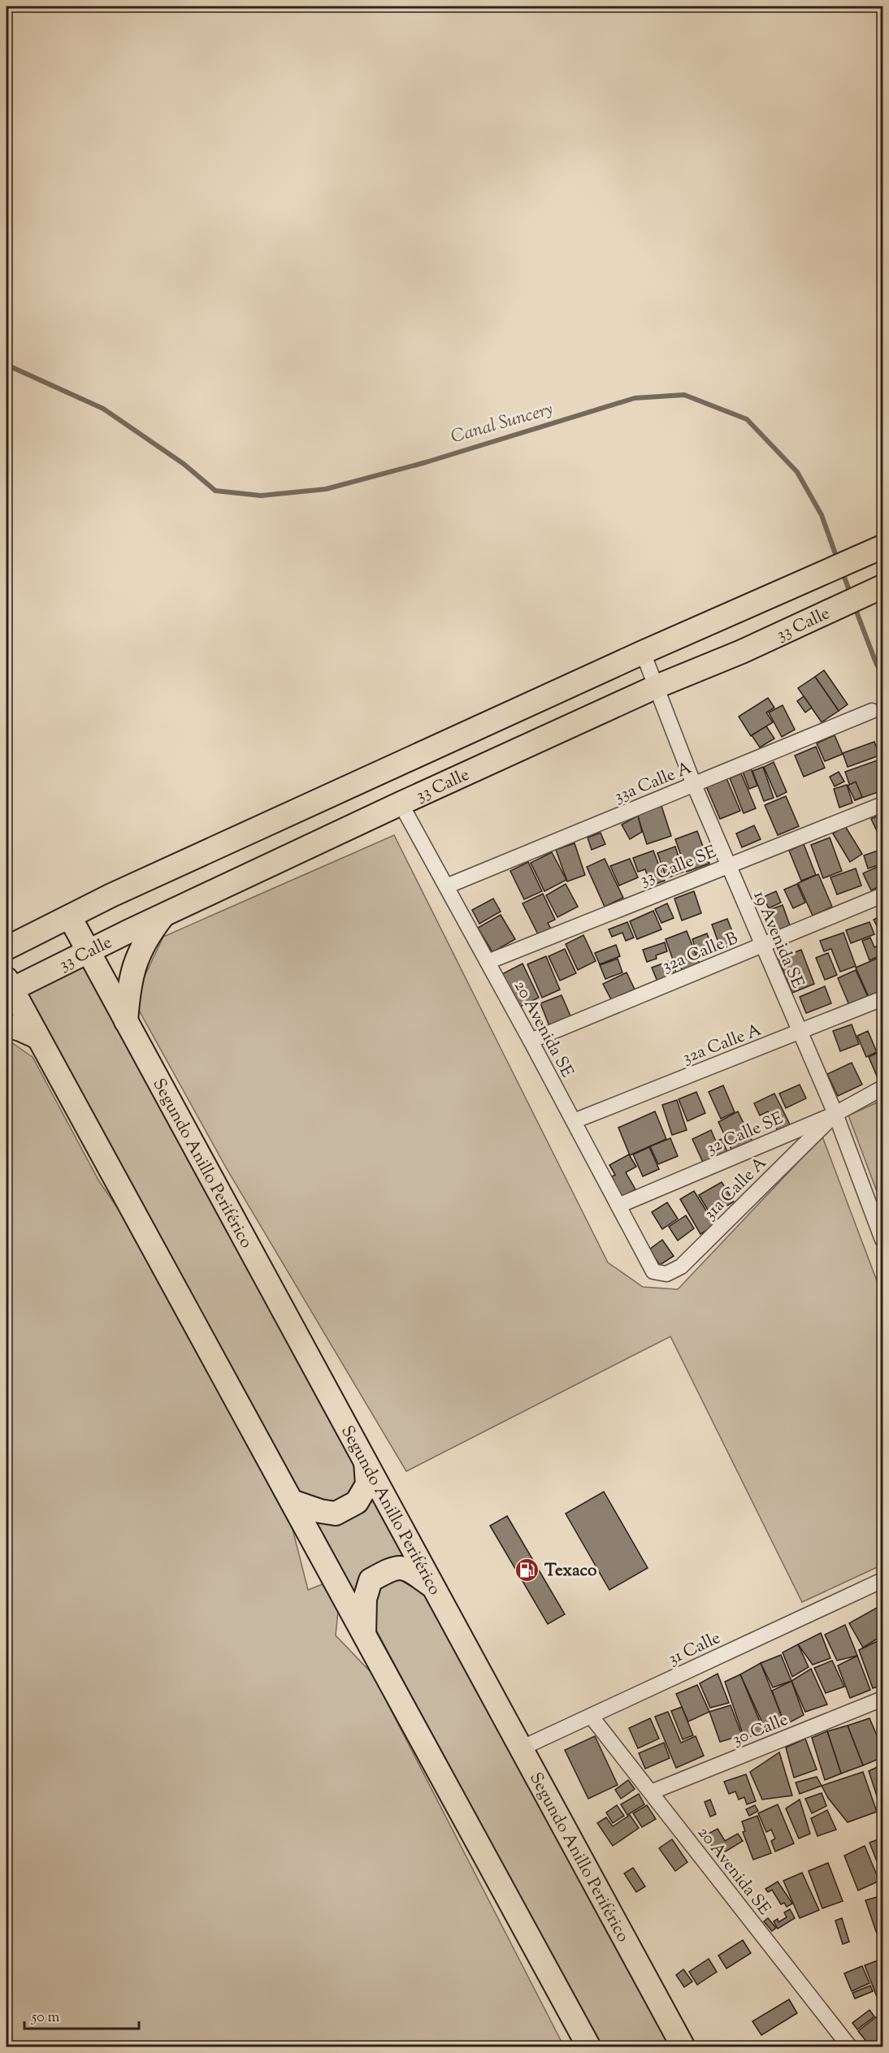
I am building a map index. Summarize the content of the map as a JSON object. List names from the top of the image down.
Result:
{
  "streets": {
    "main road": ["33 Calle", "Segundo Anillo Periférico"],
    "street": [
      "33a Calle A",
      "33 Calle SE",
      "19 Avenida SE",
      "32a Calle B",
      "20 Avenida SE",
      "32a Calle A",
      "32 Calle SE",
      "31a Calle A",
      "31 Calle",
      "30 Calle"
    ]
  },
  "crossings": [
    ["33 Calle", "19 Avenida SE"],
    ["33 Calle", "20 Avenida SE"],
    ["33 Calle", "Segundo Anillo Periférico"],
    ["33a Calle A", "19 Avenida SE"],
    ["33a Calle A", "20 Avenida SE"],
    ["33 Calle SE", "19 Avenida SE"],
    ["33 Calle SE", "20 Avenida SE"],
    ["19 Avenida SE", "32a Calle B"],
    ["19 Avenida SE", "32a Calle A"],
    ["19 Avenida SE", "32 Calle SE"],
    ["19 Avenida SE", "31a Calle A"],
    ["32a Calle B", "20 Avenida SE"],
    ["20 Avenida SE", "32a Calle A"],
    ["20 Avenida SE", "32 Calle SE"],
    ["20 Avenida SE", "31a Calle A"],
    ["20 Avenida SE", "31 Calle"],
    ["20 Avenida SE", "30 Calle"],
    ["32 Calle SE", "31a Calle A"],
    ["Segundo Anillo Periférico", "31 Calle"]
  ],
  "water": ["Canal Suncery"],
  "places": {
    "fuel station": ["Texaco"]
  },
  "scale_bar": "50 m"
}
